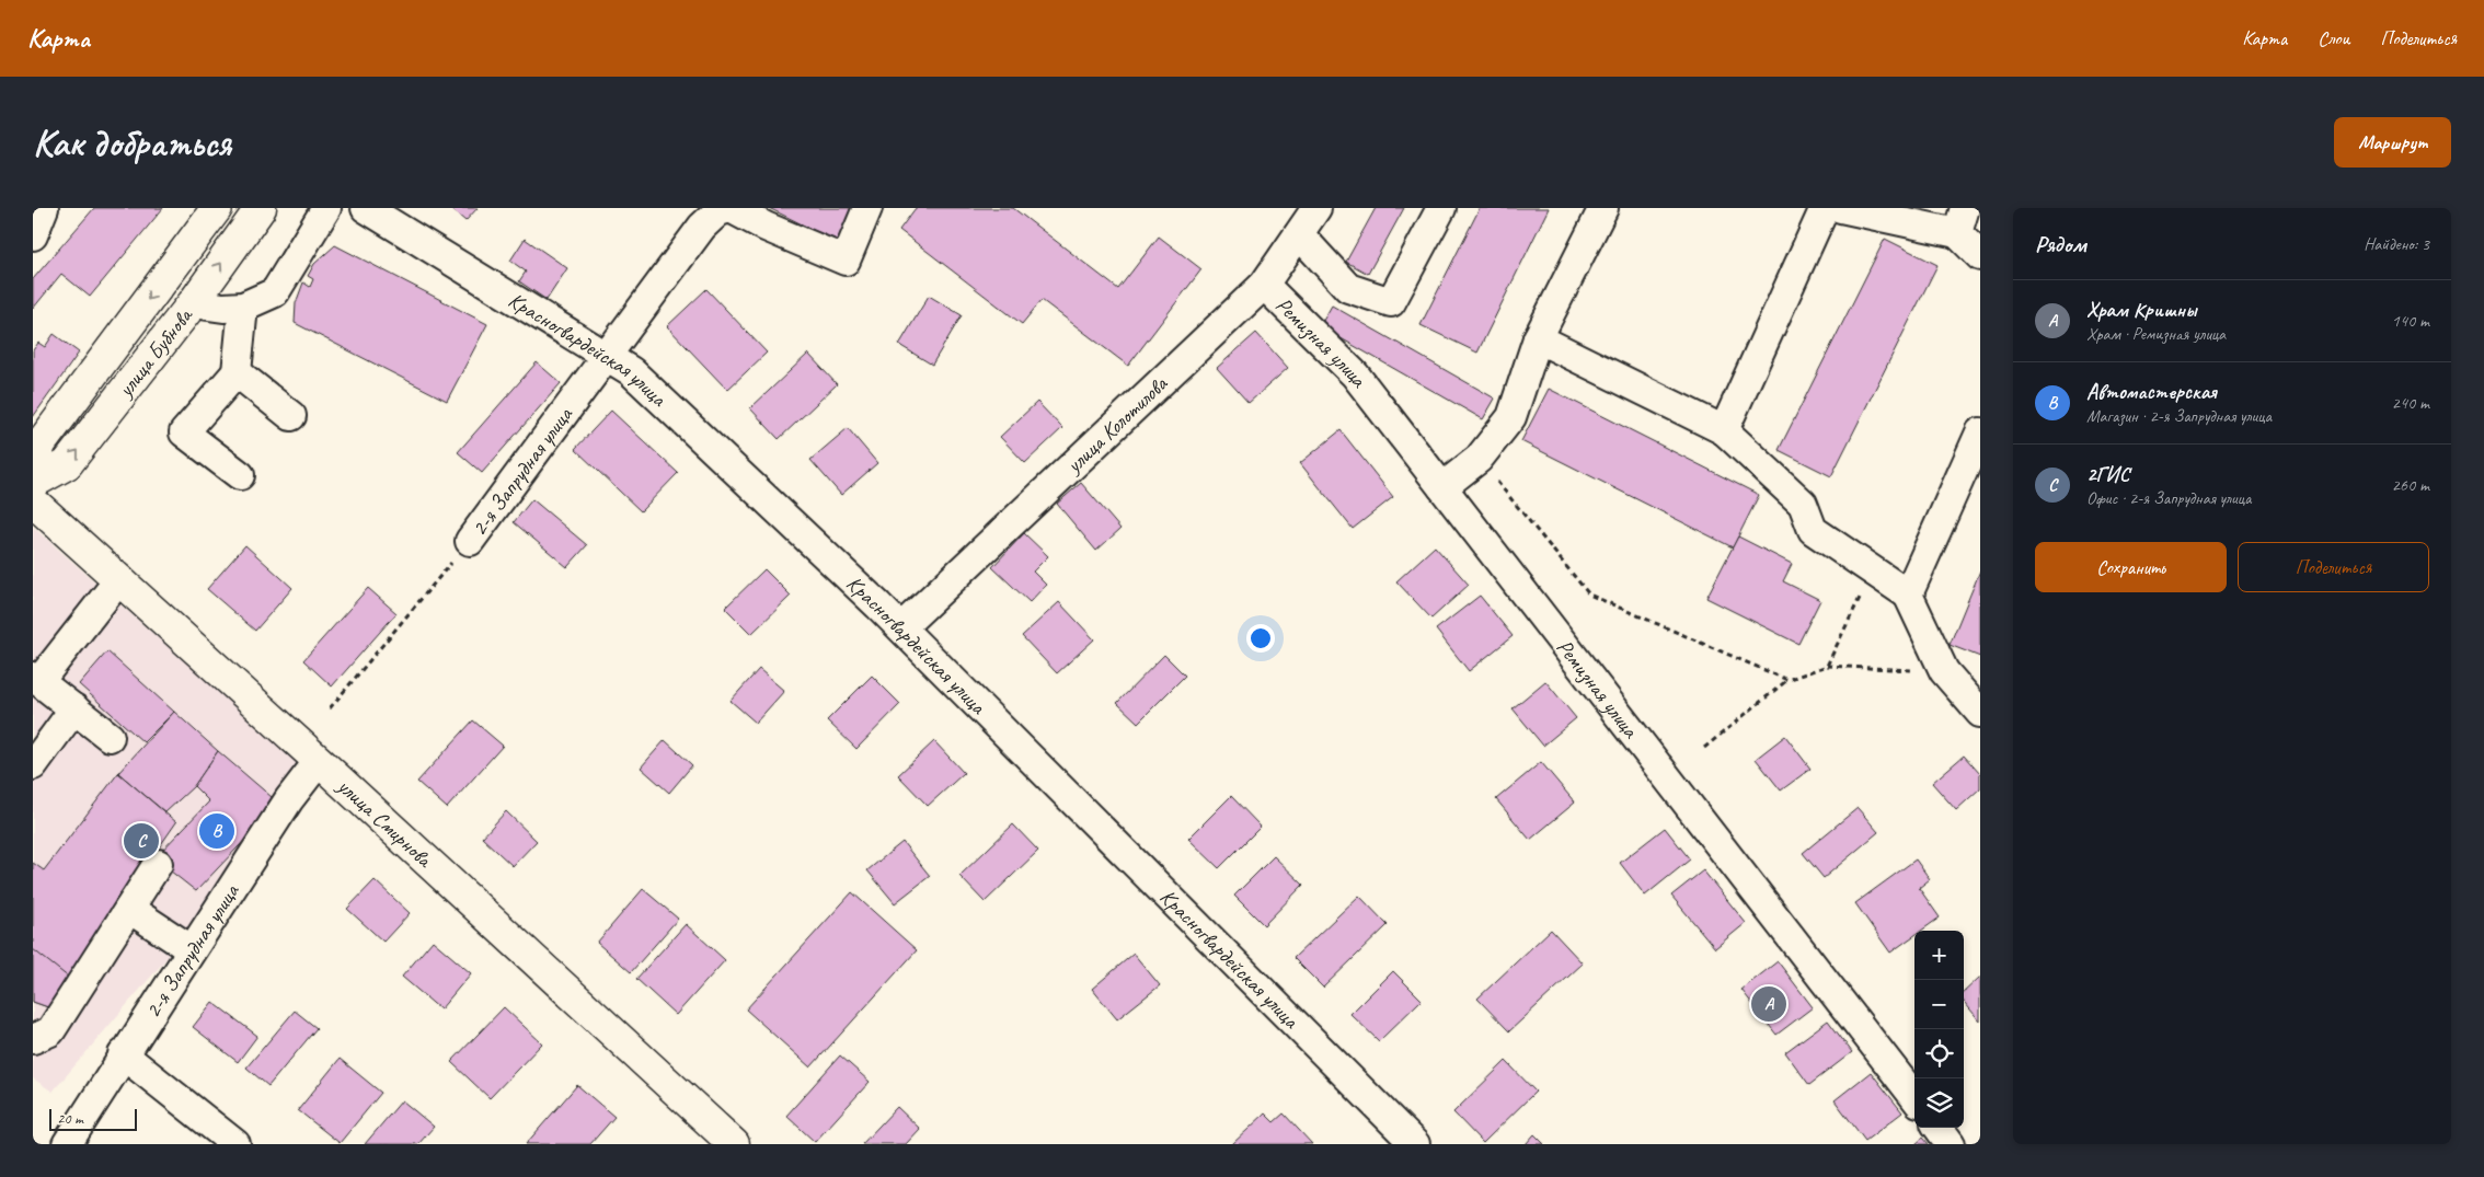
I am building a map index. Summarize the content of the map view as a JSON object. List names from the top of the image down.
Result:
{
  "streets": {
    "main road": ["улица Бубнова", "улица Смирнова"],
    "street": [
      "Ремизная улица",
      "Красногвардейская улица",
      "улица Колотилова",
      "2-я Запрудная улица"
    ]
  },
  "crossings": [
    ["Ремизная улица", "улица Колотилова"],
    ["Красногвардейская улица", "улица Колотилова"],
    ["Красногвардейская улица", "2-я Запрудная улица"],
    ["2-я Запрудная улица", "улица Смирнова"]
  ],
  "scale_bar": "20 m",
  "page": {
    "header": "Карта",
    "nav": ["Карта", "Слои", "Поделиться"],
    "buttons": [
      "Маршрут",
      ["Сохранить", "Поделиться"]
    ],
    "title": "Как добраться",
    "heading": ["Рядом", "Найдено: 3"],
    "list": [
      {
        "mark": "A",
        "name": "Храм Кришны",
        "note": "Храм · Ремизная улица",
        "value": "140 m"
      },
      {
        "mark": "B",
        "name": "Автомастерская",
        "note": "Магазин · 2-я Запрудная улица",
        "value": "240 m"
      },
      {
        "mark": "C",
        "name": "2ГИС",
        "note": "Офис · 2-я Запрудная улица",
        "value": "260 m"
      }
    ],
    "pins": ["B", "C", "A"],
    "map_buttons": ["+", "−"],
    "scale": "20 m"
  }
}
